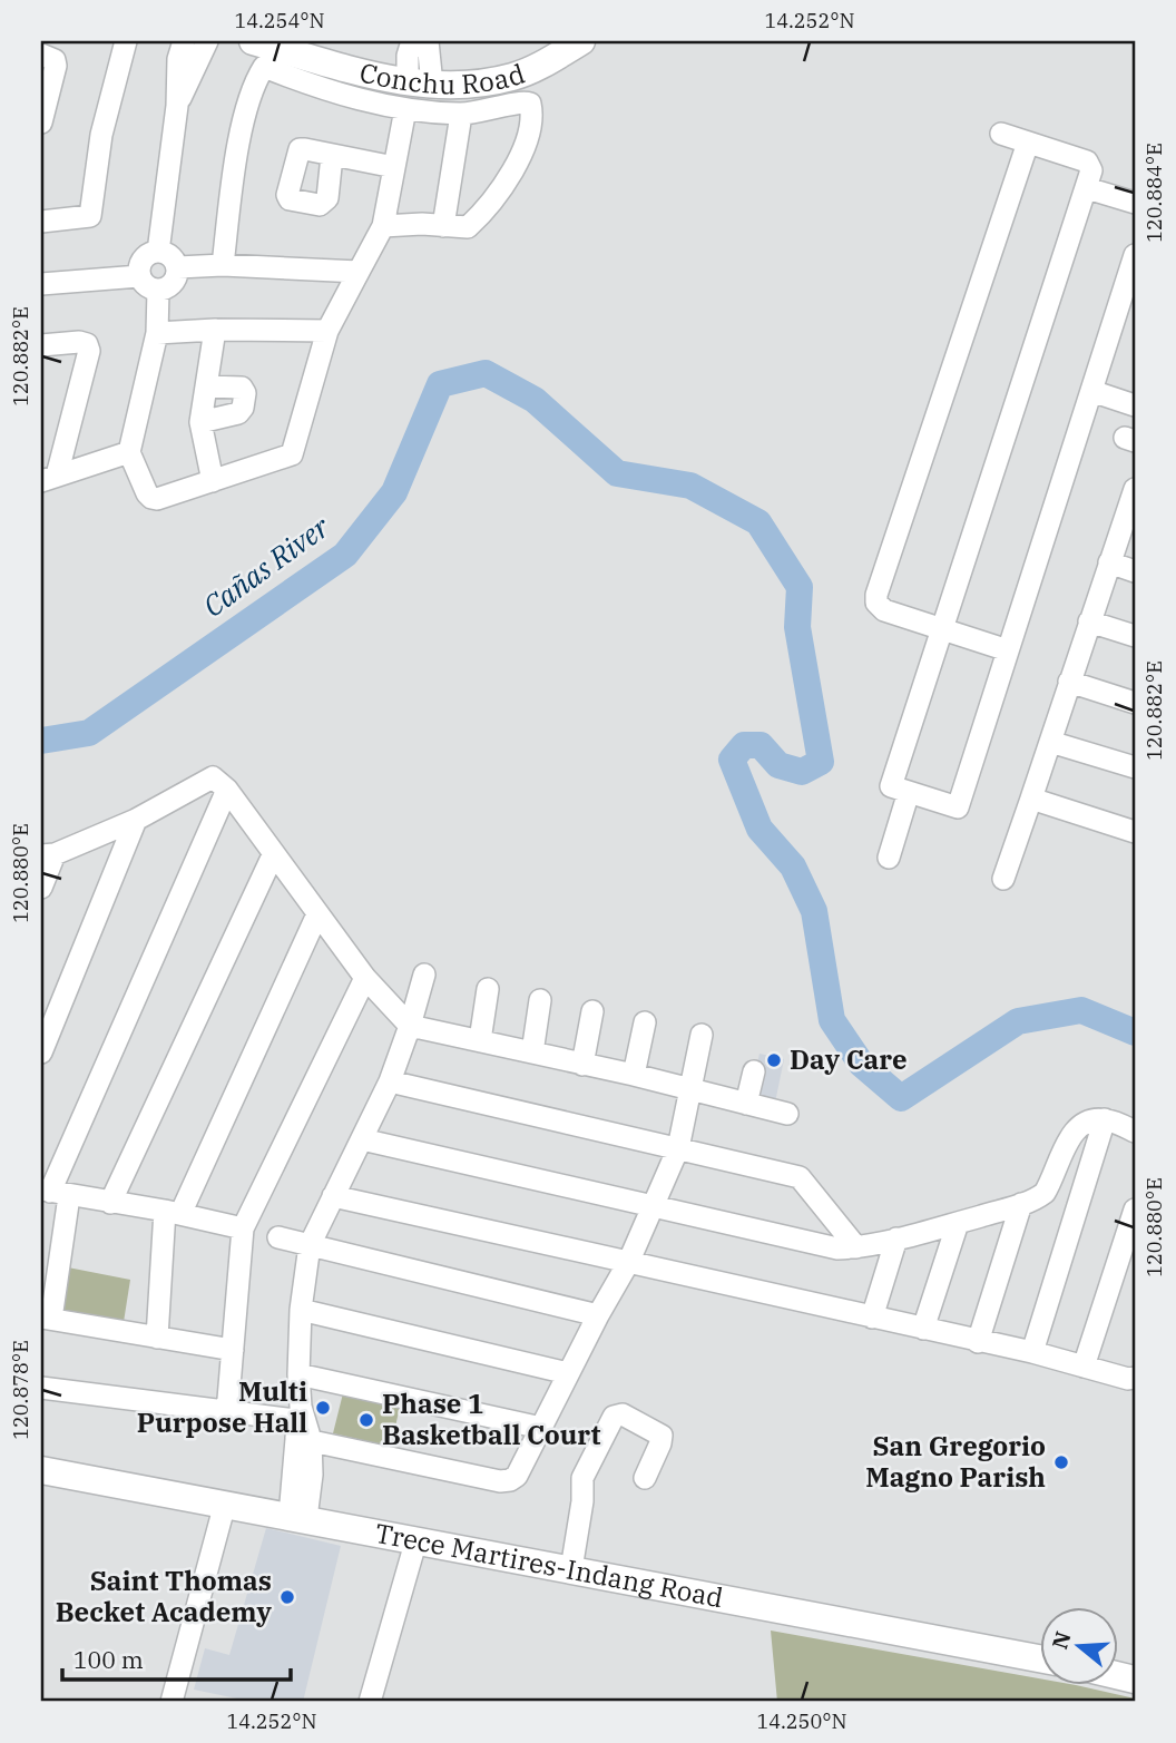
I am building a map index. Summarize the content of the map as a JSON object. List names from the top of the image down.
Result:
{
  "streets": {
    "main road": ["Conchu Road", "Trece Martires-Indang Road"]
  },
  "water": ["Cañas River"],
  "places": [
    "Day Care",
    "Multi Purpose Hall",
    "Phase 1 Basketball Court",
    "San Gregorio Magno Parish",
    "Saint Thomas Becket Academy"
  ],
  "scale_bar": "100 m",
  "north": "left",
  "coordinates": [
    "14.254°N",
    "14.252°N",
    "120.884°E",
    "120.882°E",
    "120.880°E",
    "120.878°E",
    "14.250°N"
  ]
}
